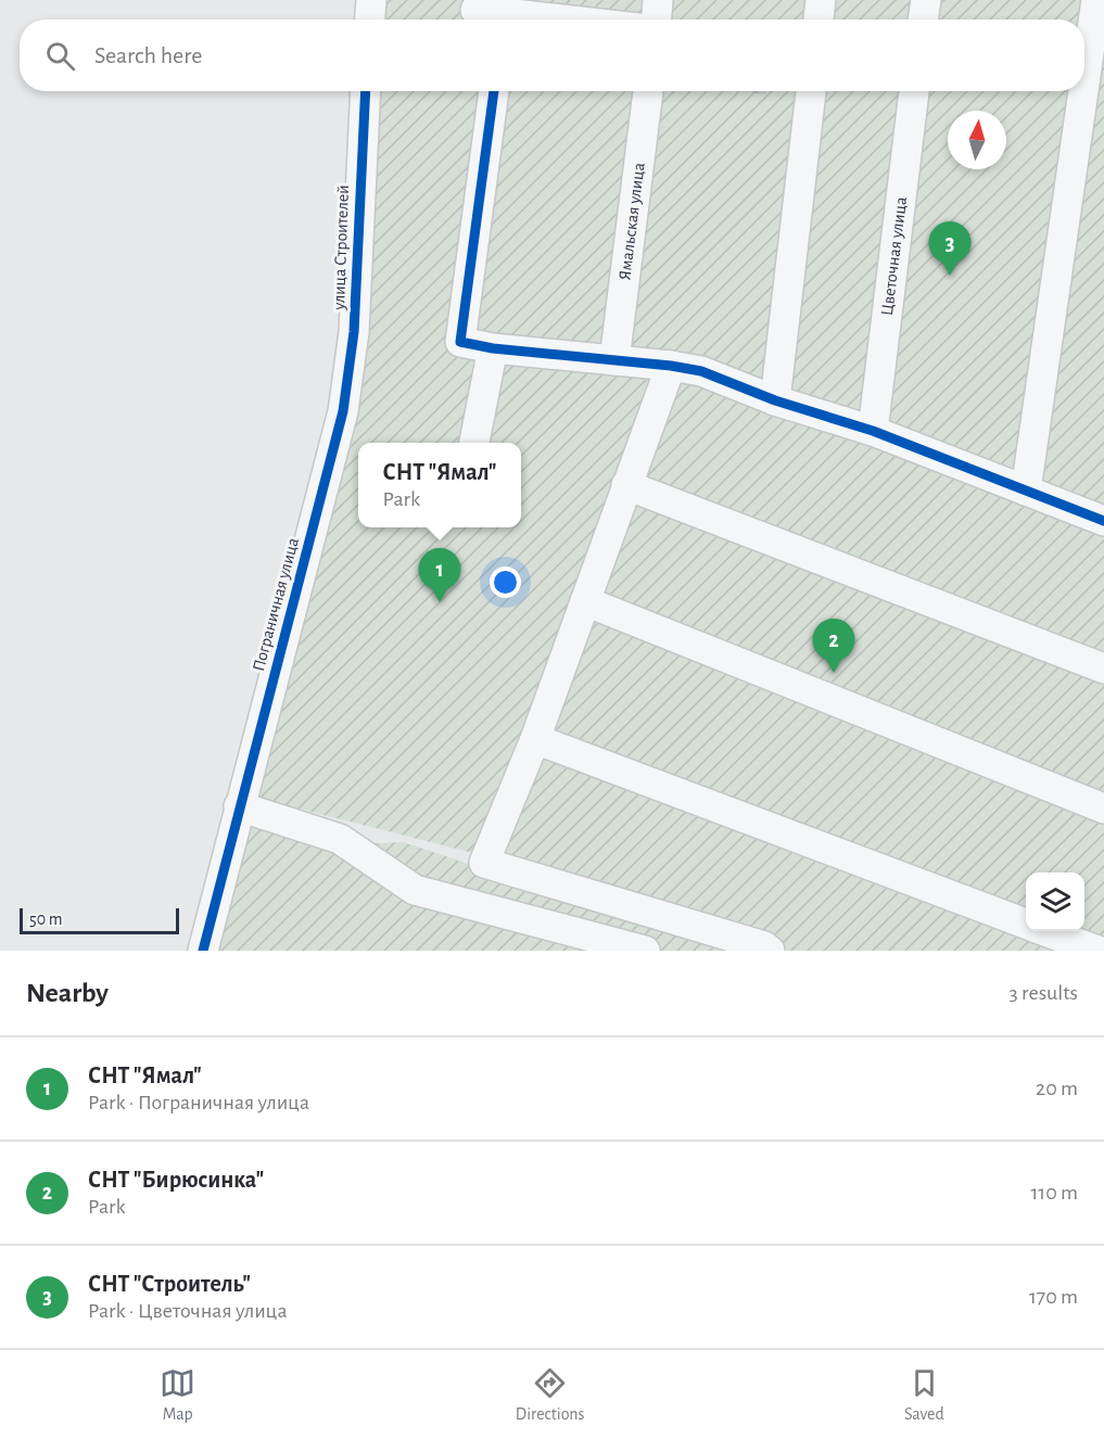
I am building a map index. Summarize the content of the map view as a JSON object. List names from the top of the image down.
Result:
{
  "streets": {
    "street": [
      "Ямальская улица",
      "улица Строителей",
      "Цветочная улица",
      "Пограничная улица"
    ]
  },
  "crossings": [
    ["улица Строителей", "Пограничная улица"]
  ],
  "scale_bar": "50 m",
  "north": "top",
  "page": {
    "search": "Search here",
    "pins": ["3", "1", "2"],
    "popup": ["СНТ \"Ямал\"", "Park"],
    "scale": "50 m",
    "heading": ["Nearby", "3 results"],
    "list": [
      {
        "mark": "1",
        "name": "СНТ \"Ямал\"",
        "note": "Park · Пограничная улица",
        "value": "20 m"
      },
      {
        "mark": "2",
        "name": "СНТ \"Бирюсинка\"",
        "note": "Park",
        "value": "110 m"
      },
      {
        "mark": "3",
        "name": "СНТ \"Строитель\"",
        "note": "Park · Цветочная улица",
        "value": "170 m"
      }
    ],
    "nav": ["Map", "Directions", "Saved"]
  }
}
